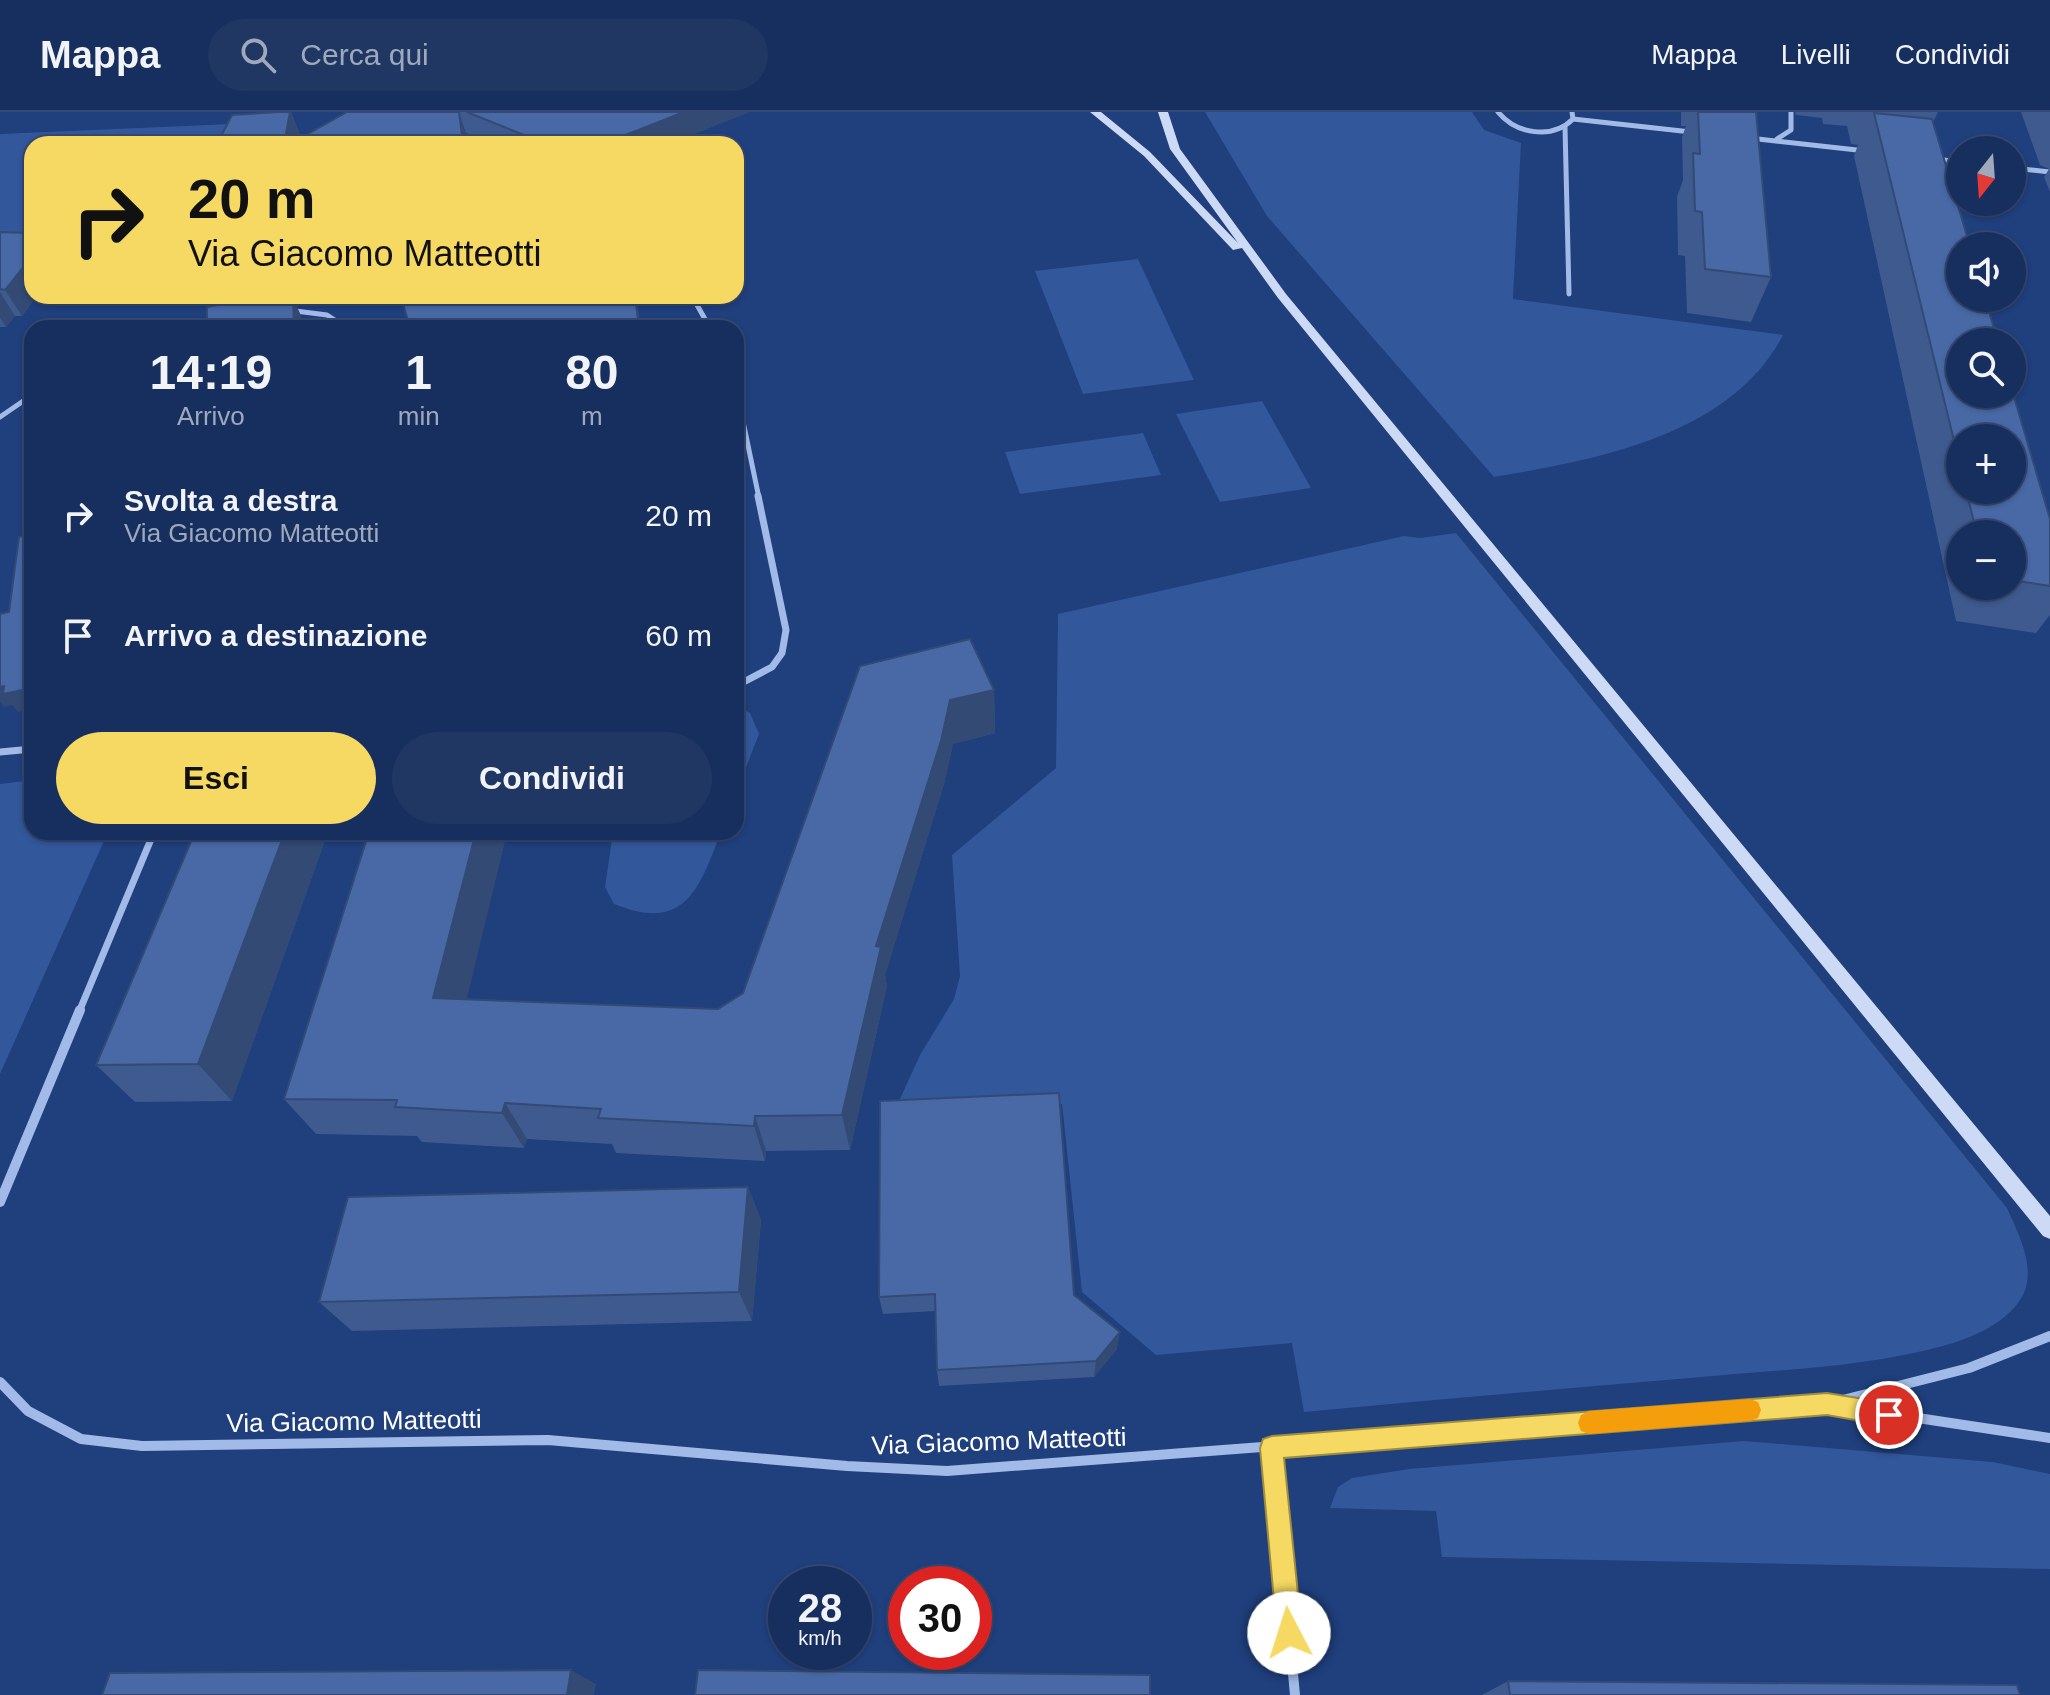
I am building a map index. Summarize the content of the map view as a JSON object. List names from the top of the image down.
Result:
{
  "streets": {
    "street": ["Via Giacomo Matteotti"]
  },
  "north": "bottom",
  "page": {
    "header": "Mappa",
    "search": "Cerca qui",
    "nav": ["Mappa", "Livelli", "Condividi"],
    "map_buttons": ["+", "−"],
    "turn": ["20 m", "Via Giacomo Matteotti"],
    "eta": [
      "14:19",
      "Arrivo",
      "1",
      "min",
      "80",
      "m"
    ],
    "list": [
      {
        "name": "Svolta a destra",
        "note": "Via Giacomo Matteotti",
        "value": "20 m"
      },
      {
        "name": "Arrivo a destinazione",
        "value": "60 m"
      }
    ],
    "buttons": ["Esci", "Condividi"],
    "speed": "28 km/h",
    "limit": "30"
  }
}
